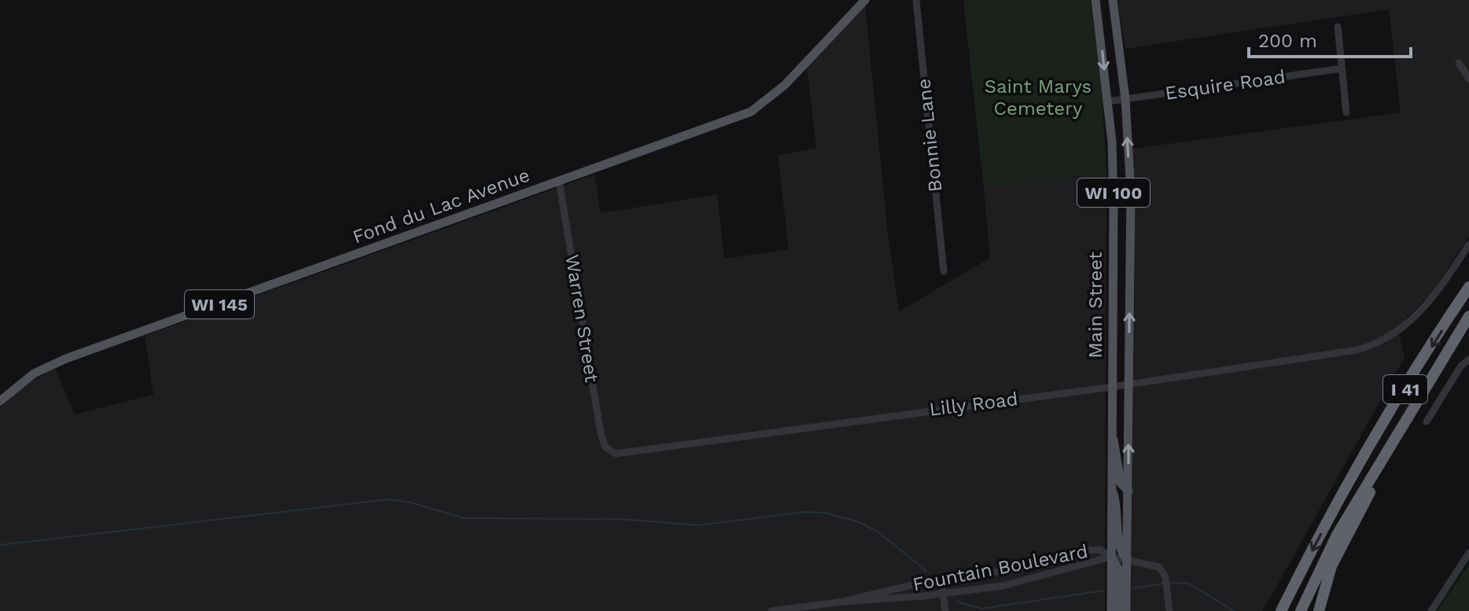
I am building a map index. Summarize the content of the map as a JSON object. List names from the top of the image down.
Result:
{
  "streets": {
    "highway": ["I 41"],
    "main road": [
      "WI 100",
      "Fond du Lac Avenue",
      "WI 145",
      "Main Street"
    ],
    "street": [
      "Esquire Road",
      "Bonnie Lane",
      "Warren Street",
      "Lilly Road",
      "Fountain Boulevard"
    ]
  },
  "crossings": [
    ["Esquire Road", "Main Street"],
    ["Fond du Lac Avenue", "Warren Street"],
    ["Main Street", "Lilly Road"],
    ["Main Street", "Fountain Boulevard"],
    ["Warren Street", "Lilly Road"]
  ],
  "parks": ["Saint Marys Cemetery"],
  "scale_bar": "200 m"
}
